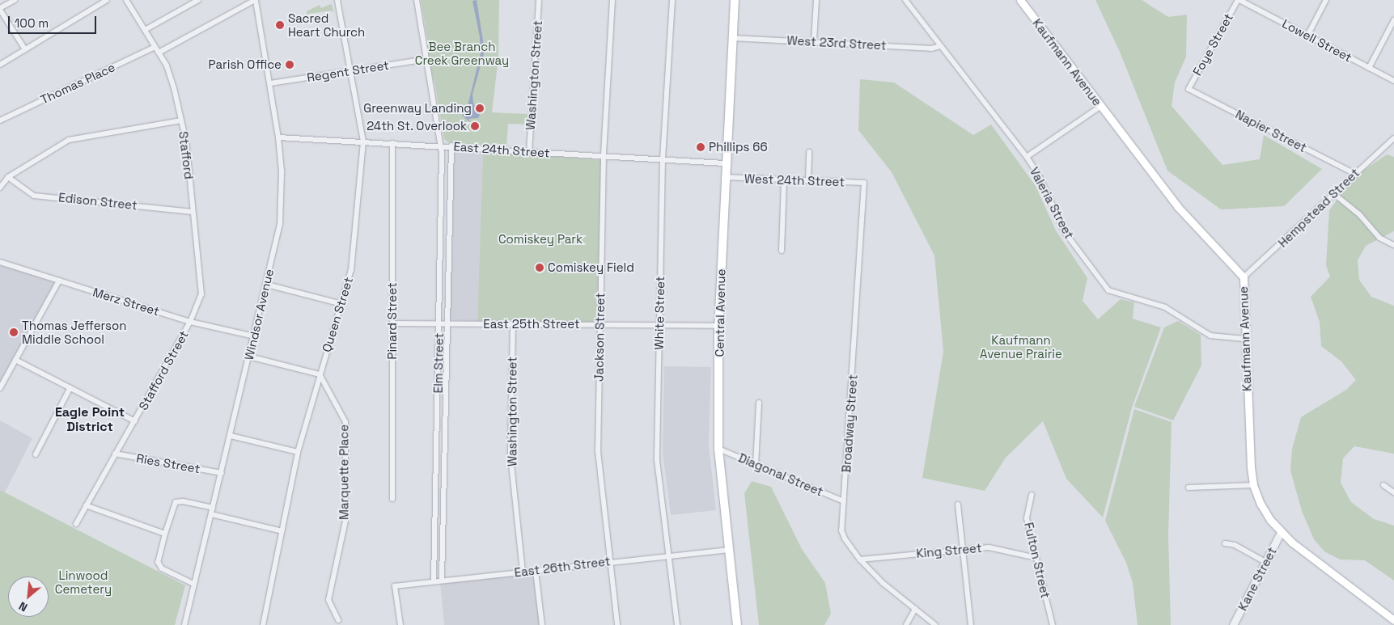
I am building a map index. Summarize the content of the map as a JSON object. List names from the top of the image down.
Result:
{
  "streets": {
    "main road": ["Kaufmann Avenue", "Central Avenue"],
    "street": [
      "Lowell Street",
      "West 23rd Street",
      "Foye Street",
      "Regent Street",
      "Washington Street",
      "Thomas Place",
      "Napier Street",
      "East 24th Street",
      "Stafford",
      "West 24th Street",
      "Edison Street",
      "Valeria Street",
      "Hempstead Street",
      "Merz Street",
      "White Street",
      "Windsor Avenue",
      "Queen Street",
      "Pinard Street",
      "East 25th Street",
      "Jackson Street",
      "Elm Street",
      "Stafford Street",
      "Broadway Street",
      "Ries Street",
      "Marquette Place",
      "Diagonal Street",
      "King Street",
      "Fulton Street",
      "East 26th Street",
      "Kane Street"
    ]
  },
  "crossings": [
    ["Lowell Street", "Foye Street"],
    ["West 23rd Street", "Valeria Street"],
    ["West 23rd Street", "Central Avenue"],
    ["Foye Street", "Napier Street"],
    ["Kaufmann Avenue", "Valeria Street"],
    ["Kaufmann Avenue", "Hempstead Street"],
    ["Kaufmann Avenue", "Kane Street"],
    ["Regent Street", "Windsor Avenue"],
    ["Regent Street", "Queen Street"],
    ["Regent Street", "Elm Street"],
    ["Washington Street", "East 24th Street"],
    ["Washington Street", "East 25th Street"],
    ["Washington Street", "East 26th Street"],
    ["Thomas Place", "Stafford"],
    ["Thomas Place", "Windsor Avenue"],
    ["Napier Street", "Hempstead Street"],
    ["East 24th Street", "White Street"],
    ["East 24th Street", "Central Avenue"],
    ["East 24th Street", "Windsor Avenue"],
    ["East 24th Street", "Queen Street"],
    ["East 24th Street", "Pinard Street"],
    ["East 24th Street", "Jackson Street"],
    ["East 24th Street", "Elm Street"],
    ["Stafford", "Edison Street"],
    ["Stafford", "Merz Street"],
    ["Stafford", "Stafford Street"],
    ["West 24th Street", "Central Avenue"],
    ["West 24th Street", "Broadway Street"],
    ["Merz Street", "Windsor Avenue"],
    ["Merz Street", "Stafford Street"],
    ["White Street", "East 25th Street"],
    ["White Street", "East 26th Street"],
    ["Central Avenue", "East 25th Street"],
    ["Central Avenue", "Diagonal Street"],
    ["Central Avenue", "East 26th Street"],
    ["Windsor Avenue", "Ries Street"],
    ["Queen Street", "Marquette Place"],
    ["Pinard Street", "East 25th Street"],
    ["East 25th Street", "Jackson Street"],
    ["East 25th Street", "Elm Street"],
    ["Jackson Street", "East 26th Street"],
    ["Elm Street", "East 26th Street"],
    ["Stafford Street", "Ries Street"],
    ["Broadway Street", "Diagonal Street"],
    ["Broadway Street", "King Street"],
    ["King Street", "Fulton Street"]
  ],
  "districts": ["Eagle Point District"],
  "parks": [
    "Bee Branch Creek Greenway",
    "Comiskey Park",
    "Kaufmann Avenue Prairie",
    "Linwood Cemetery"
  ],
  "places": [
    "Sacred Heart Church",
    "Parish Office",
    "Greenway Landing",
    "24th St. Overlook",
    "Phillips 66",
    "Comiskey Field",
    "Thomas Jefferson Middle School"
  ],
  "scale_bar": "100 m",
  "north": "bottom left"
}
